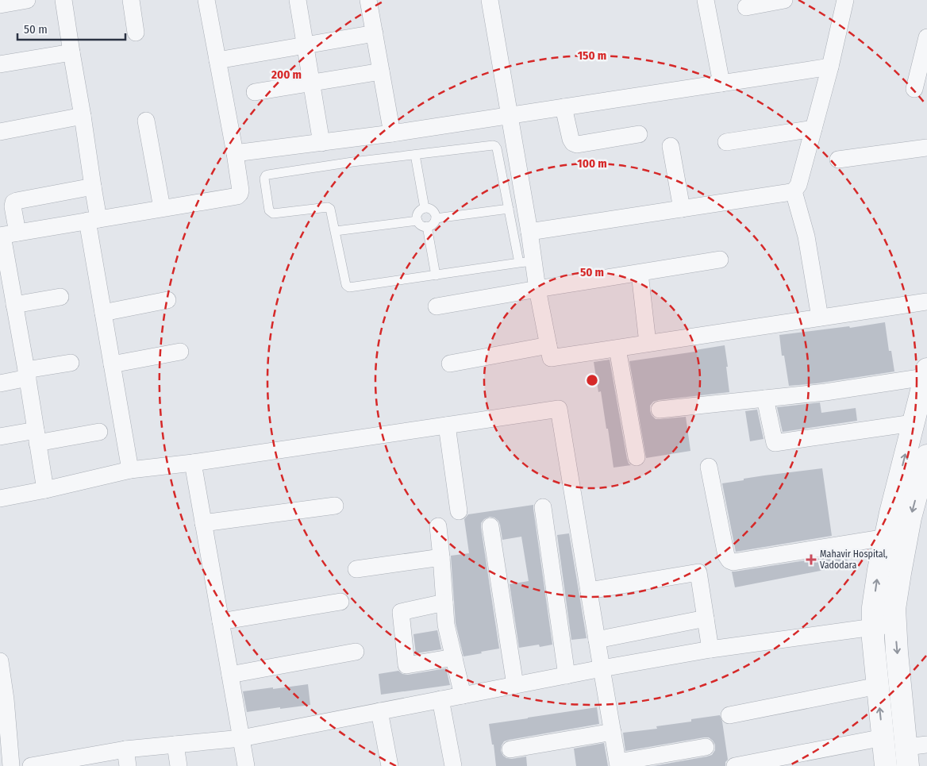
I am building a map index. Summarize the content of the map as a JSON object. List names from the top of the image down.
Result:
{
  "places": {
    "health": ["Mahavir Hospital, Vadodara"]
  },
  "scale_bar": "50 m",
  "rings": [
    "150 m",
    "200 m",
    "100 m",
    "50 m"
  ]
}
